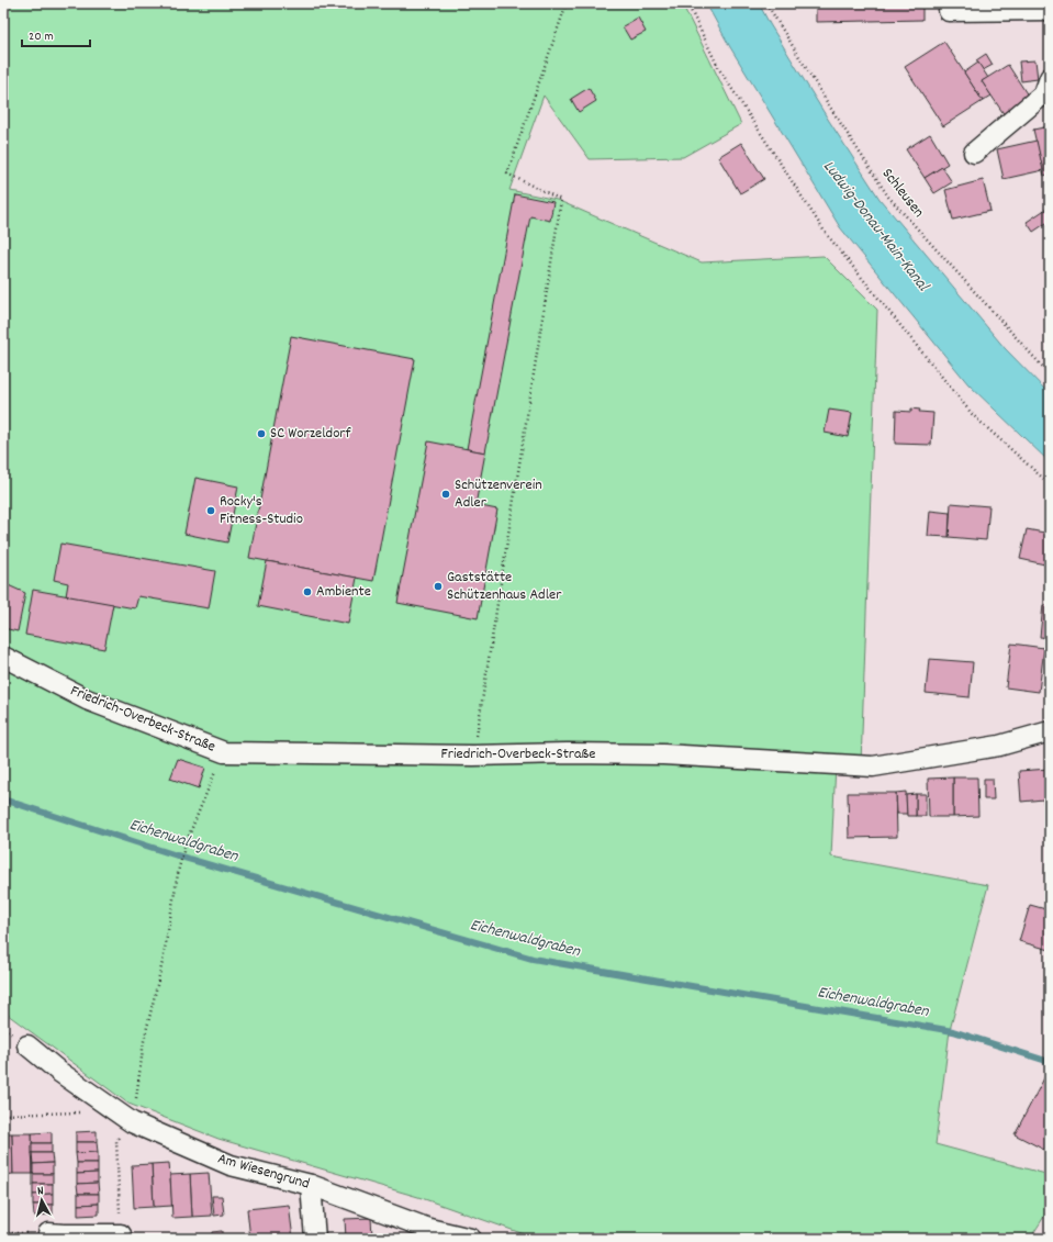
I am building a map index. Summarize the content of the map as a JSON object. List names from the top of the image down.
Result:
{
  "streets": {
    "street": ["Friedrich-Overbeck-Straße", "Am Wiesengrund"],
    "path": ["Schleusen"]
  },
  "water": ["Ludwig-Donau-Main-Kanal", "Eichenwaldgraben"],
  "places": [
    "SC Worzeldorf",
    "Schützenverein Adler",
    "Rocky's Fitness-Studio",
    "Gaststätte Schützenhaus Adler",
    "Ambiente"
  ],
  "scale_bar": "20 m",
  "north": "top"
}
